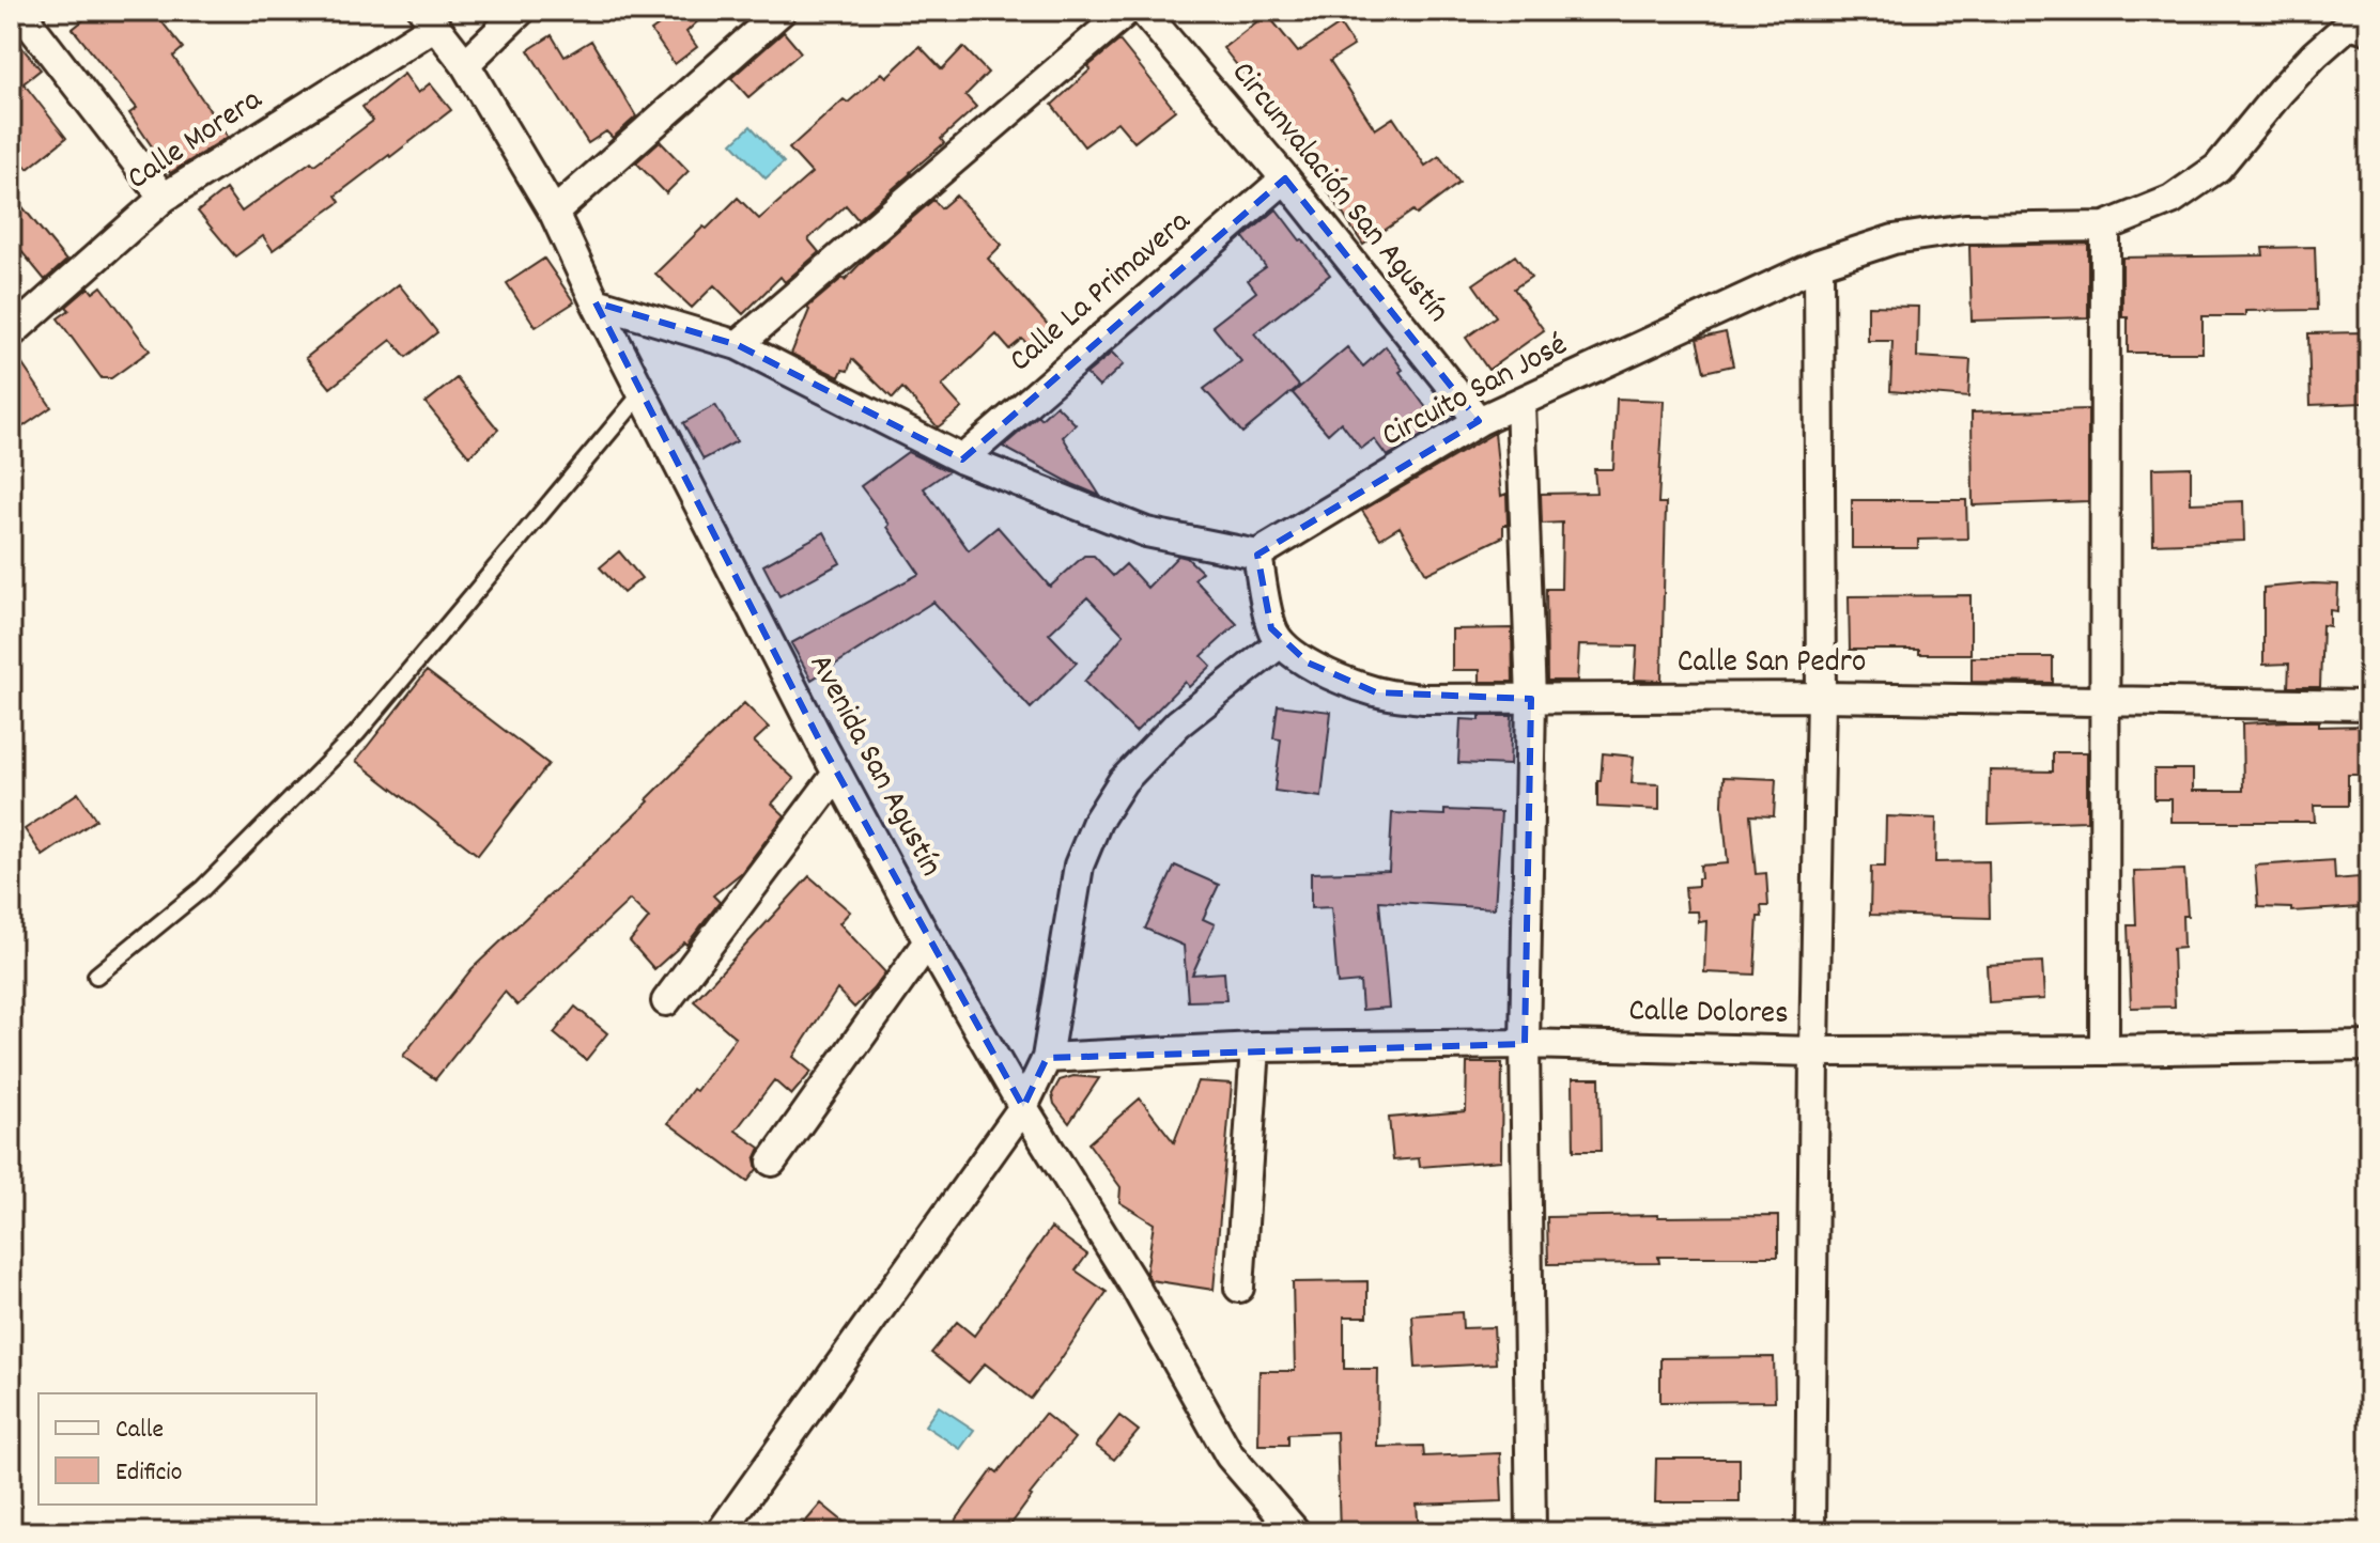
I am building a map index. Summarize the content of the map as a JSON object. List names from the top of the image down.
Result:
{
  "streets": {
    "street": [
      "Calle Morera",
      "Circunvalación San Agustín",
      "Calle La Primavera",
      "Circuito San José",
      "Calle San Pedro",
      "Avenida San Agustín",
      "Calle Dolores"
    ]
  },
  "crossings": [
    ["Calle Morera", "Avenida San Agustín"],
    ["Circunvalación San Agustín", "Calle La Primavera"],
    ["Circunvalación San Agustín", "Circuito San José"]
  ],
  "legend": ["Calle", "Edificio"]
}
